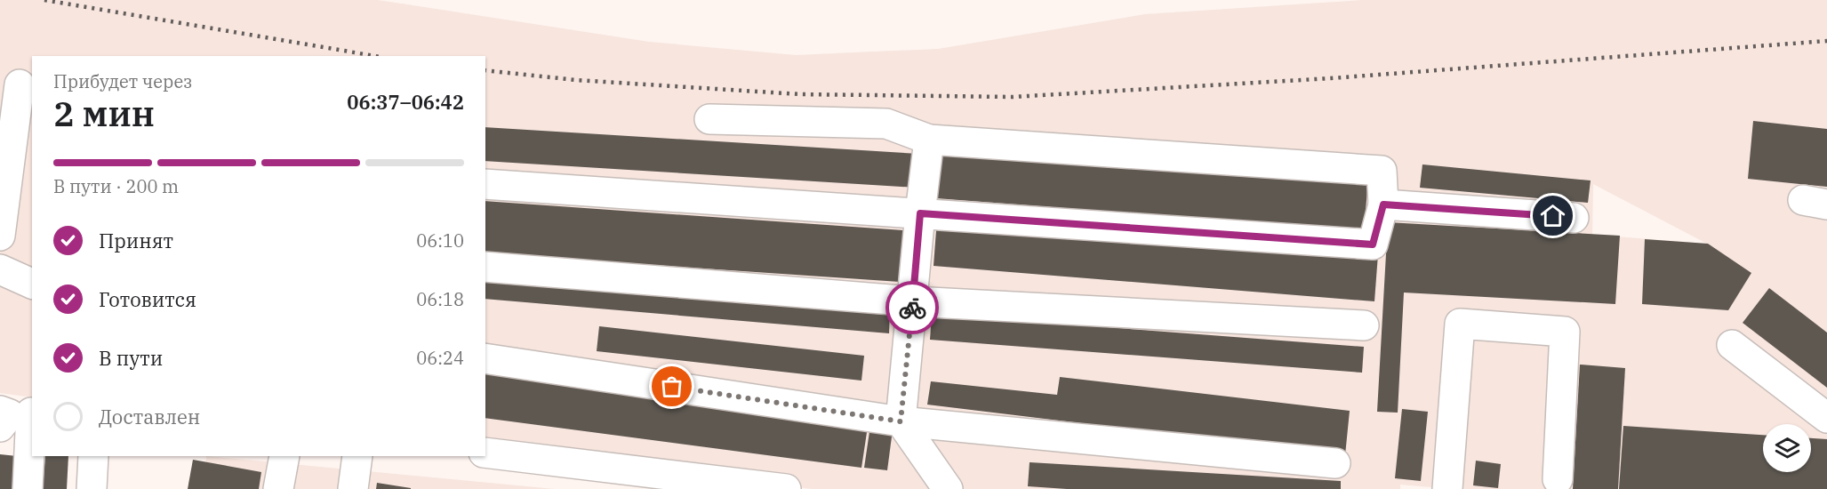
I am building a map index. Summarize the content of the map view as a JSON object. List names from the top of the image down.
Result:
{
  "page": {
    "heading": ["2 мин", "Прибудет через", "06:37–06:42"],
    "bar": "В пути · 200 m",
    "list": [
      ["Принят", "06:10"],
      ["Готовится", "06:18"],
      ["В пути", "06:24"],
      "Доставлен"
    ]
  }
}
